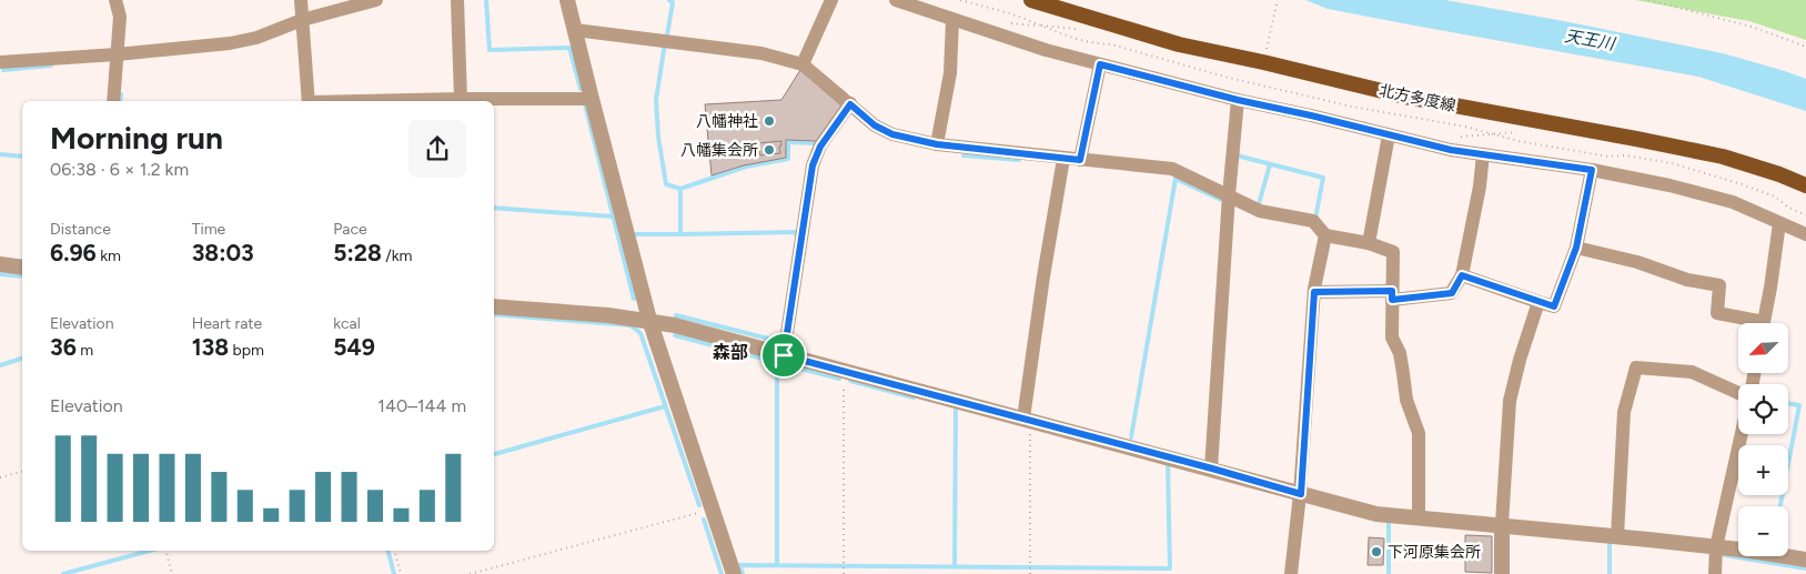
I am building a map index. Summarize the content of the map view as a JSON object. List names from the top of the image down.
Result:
{
  "streets": {
    "main road": ["北方多度線"]
  },
  "districts": ["森部"],
  "water": ["天王川"],
  "places": ["八幡神社", "八幡集会所", "下河原集会所"],
  "north": "bottom left",
  "page": {
    "heading": ["Morning run", "06:38 · 6 × 1.2 km"],
    "stats": [
      ["Distance", "6.96 km"],
      ["Time", "38:03"],
      ["Pace", "5:28 /km"],
      ["Elevation", "36 m"],
      ["Heart rate", "138 bpm"],
      ["kcal", "549"]
    ],
    "map_buttons": ["+", "−"],
    "chart": ["Elevation", "140–144 m"]
  }
}
